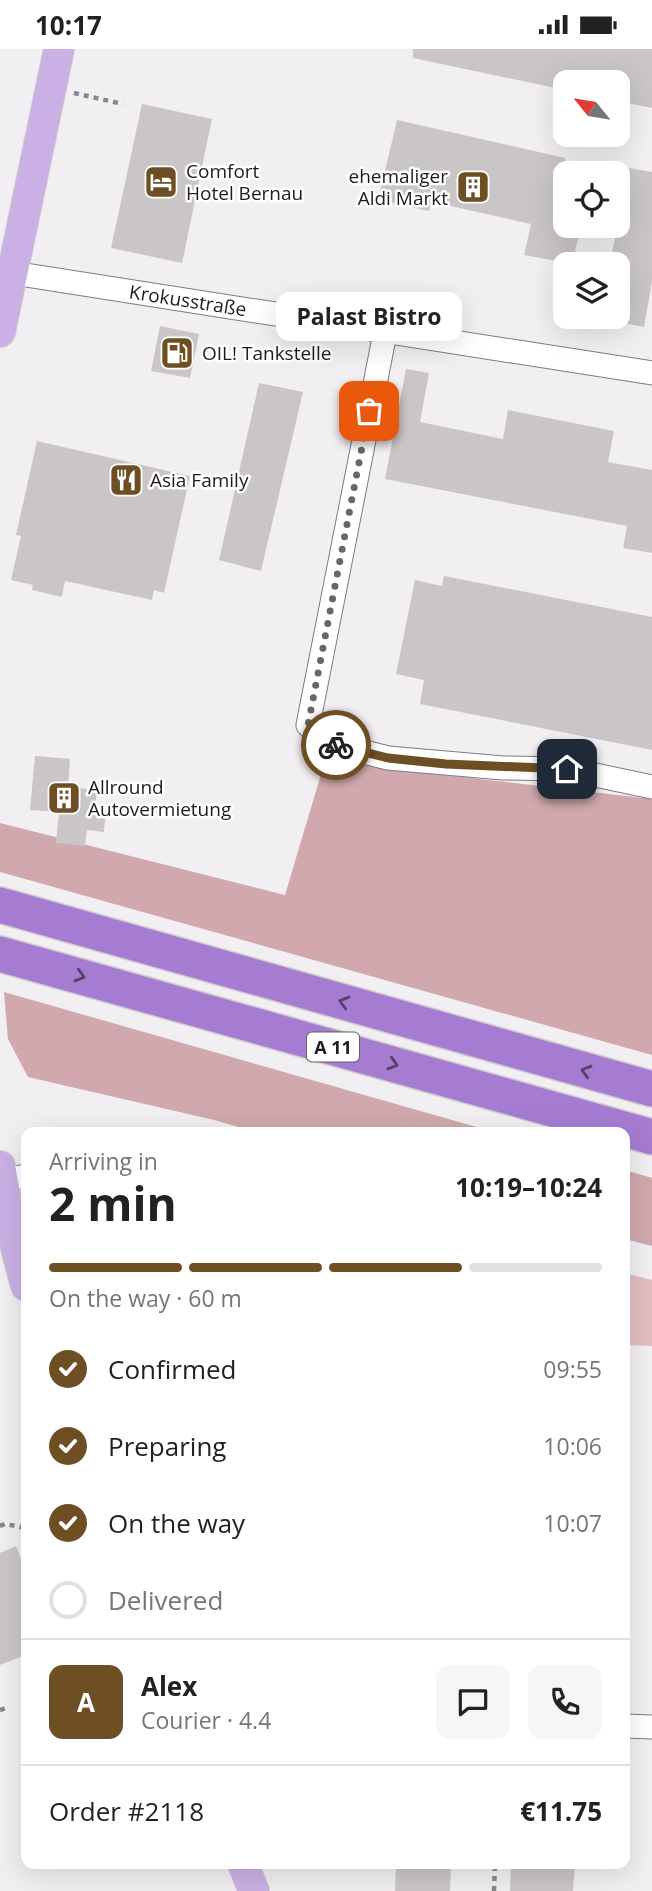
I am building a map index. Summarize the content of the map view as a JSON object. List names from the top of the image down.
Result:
{
  "streets": {
    "highway": ["A 11"],
    "street": ["Krokusstraße"]
  },
  "places": {
    "hotel": ["Comfort Hotel Bernau"],
    "building": ["ehemaliger Aldi Markt", "Allround Autovermietung"],
    "fuel station": ["OIL! Tankstelle"],
    "other": ["Palast Bistro"],
    "restaurant": ["Asia Family"]
  },
  "north": "top left",
  "page": {
    "status": "10:17",
    "bubble": "Palast Bistro",
    "heading": ["2 min", "Arriving in", "10:19–10:24"],
    "panel": [
      "Alex",
      "Courier · 4.4",
      "Order #2118",
      "€11.75"
    ],
    "bar": "On the way · 60 m",
    "list": [
      ["Confirmed", "09:55"],
      ["Preparing", "10:06"],
      ["On the way", "10:07"],
      "Delivered"
    ],
    "round": "A"
  }
}
